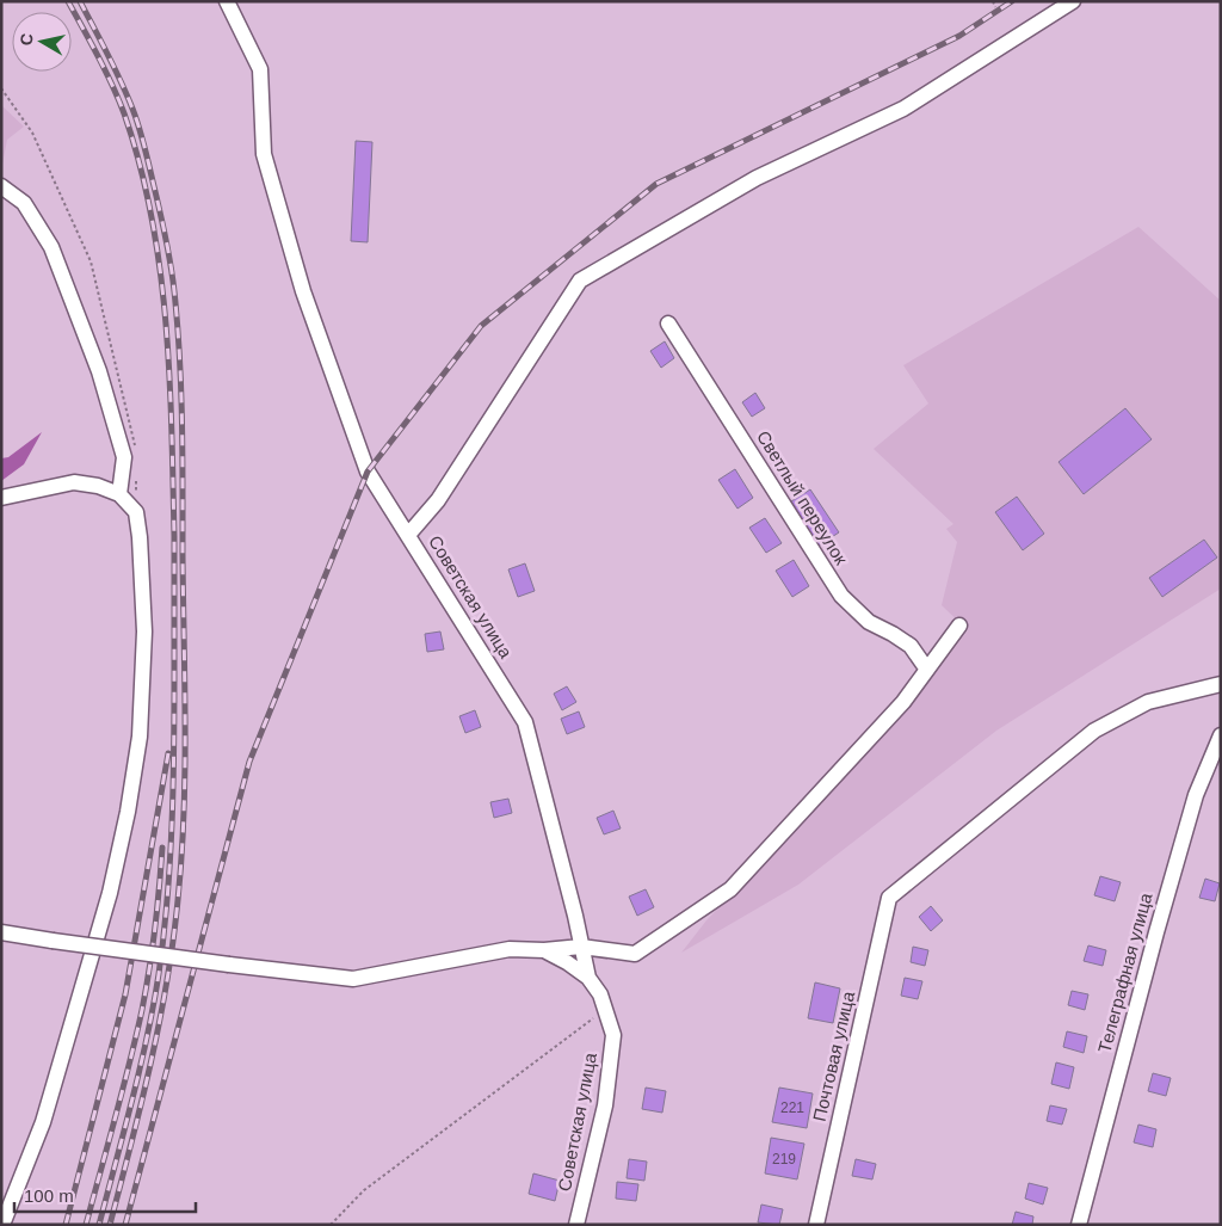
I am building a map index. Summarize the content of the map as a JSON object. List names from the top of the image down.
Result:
{
  "streets": {
    "street": [
      "Светлый переулок",
      "Советская улица",
      "Телеграфная улица",
      "Почтовая улица"
    ]
  },
  "house_numbers": ["221", "219"],
  "scale_bar": "100 m",
  "north": "left"
}
